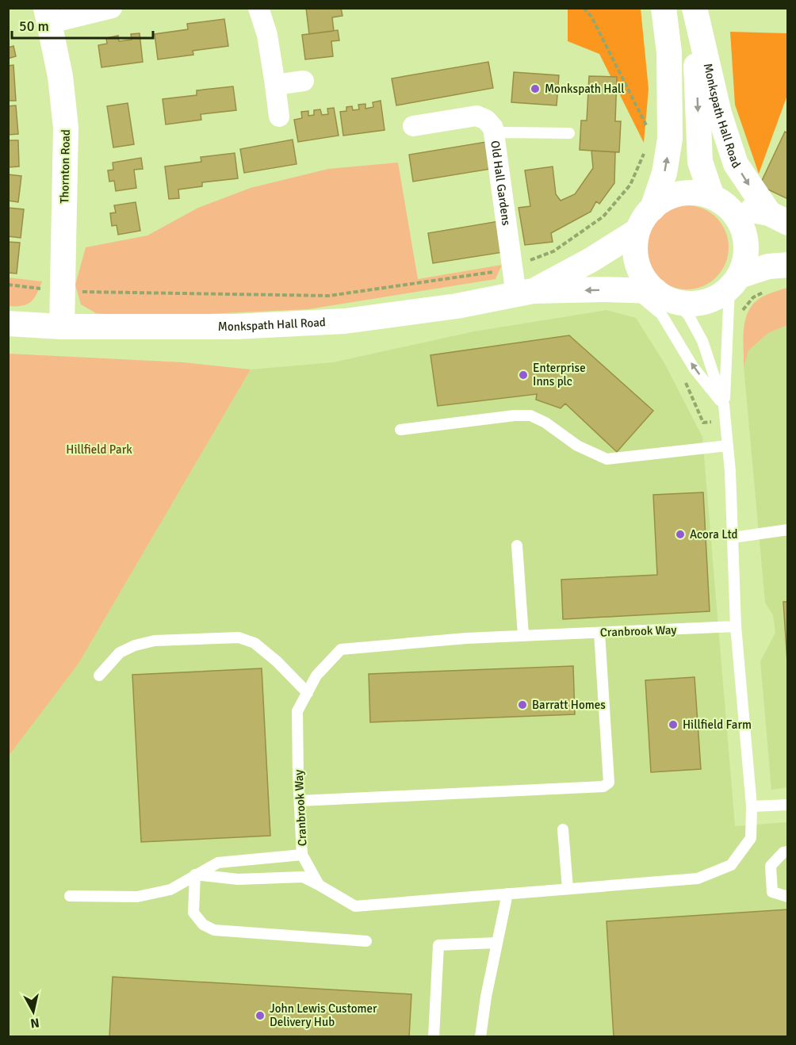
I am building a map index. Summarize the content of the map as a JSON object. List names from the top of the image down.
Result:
{
  "streets": {
    "street": ["Monkspath Hall Road", "Thornton Road", "Old Hall Gardens"],
    "lane": ["Cranbrook Way"]
  },
  "crossings": [
    ["Monkspath Hall Road", "Thornton Road"],
    ["Monkspath Hall Road", "Old Hall Gardens"]
  ],
  "parks": ["Hillfield Park"],
  "places": [
    "Monkspath Hall",
    "Enterprise Inns plc",
    "Acora Ltd",
    "Barratt Homes",
    "Hillfield Farm",
    "John Lewis Customer Delivery Hub"
  ],
  "scale_bar": "50 m",
  "north": "bottom"
}
